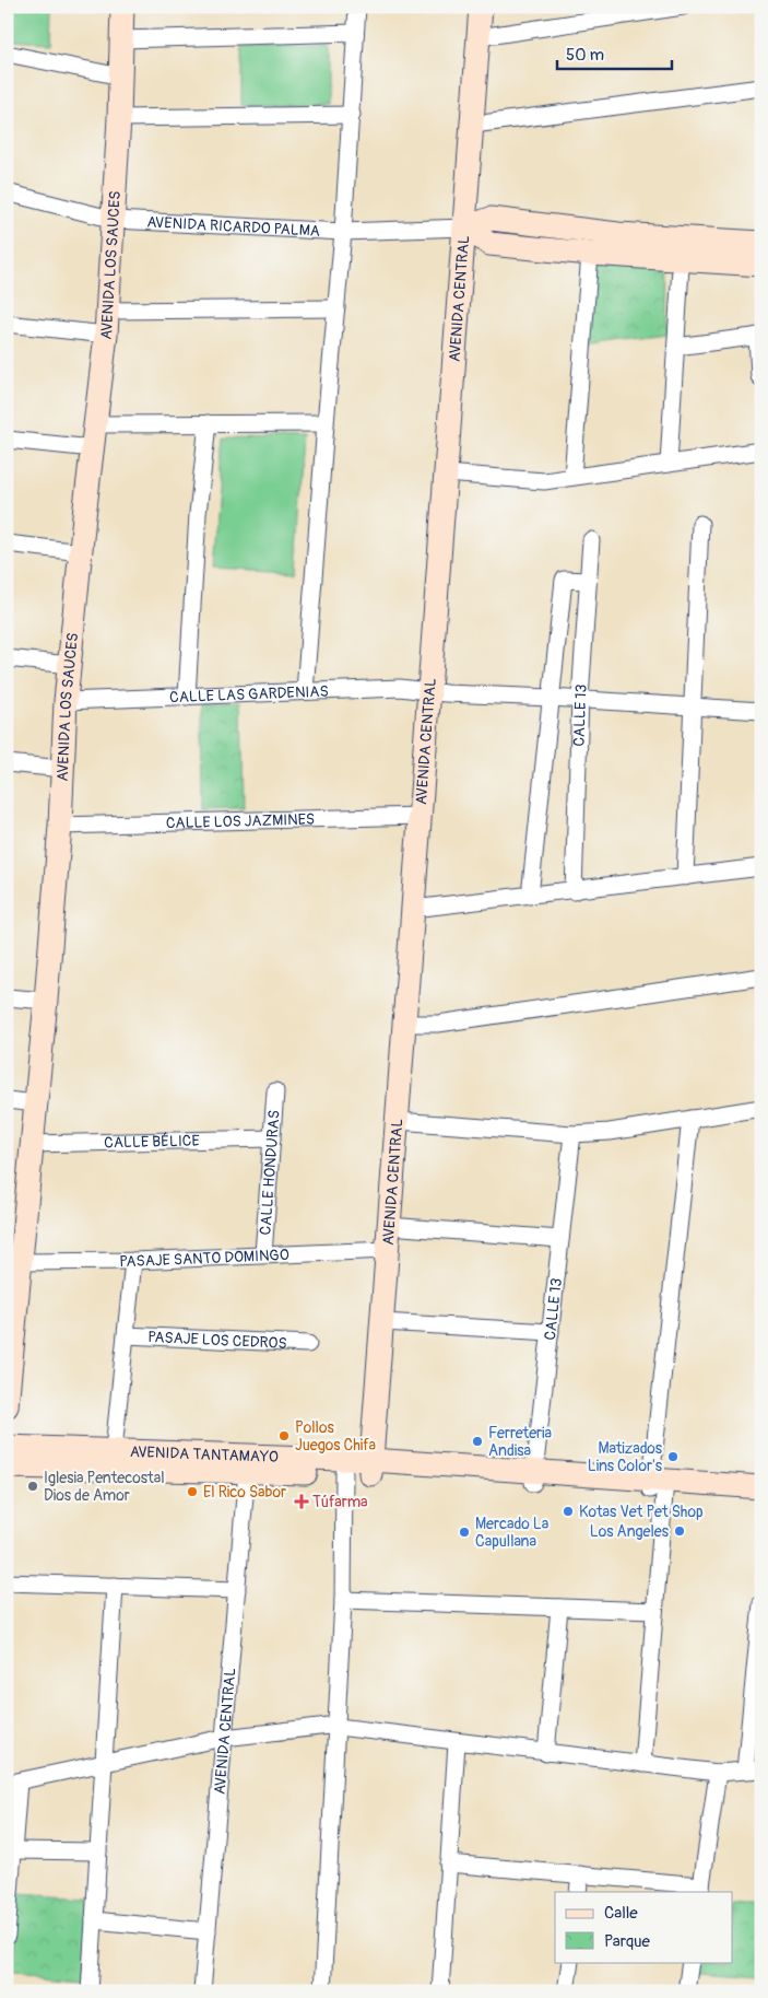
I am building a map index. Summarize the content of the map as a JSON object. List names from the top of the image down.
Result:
{
  "streets": {
    "street": [
      "AVENIDA RICARDO PALMA",
      "AVENIDA LOS SAUCES",
      "AVENIDA CENTRAL",
      "CALLE LAS GARDENIAS",
      "CALLE 13",
      "CALLE LOS JAZMINES",
      "CALLE BÉLICE",
      "CALLE HONDURAS",
      "PASAJE SANTO DOMINGO",
      "PASAJE LOS CEDROS",
      "AVENIDA TANTAMAYO"
    ]
  },
  "crossings": [
    ["AVENIDA RICARDO PALMA", "AVENIDA LOS SAUCES"],
    ["AVENIDA RICARDO PALMA", "AVENIDA CENTRAL"],
    ["AVENIDA LOS SAUCES", "CALLE LAS GARDENIAS"],
    ["AVENIDA LOS SAUCES", "CALLE LOS JAZMINES"],
    ["AVENIDA LOS SAUCES", "CALLE BÉLICE"],
    ["AVENIDA LOS SAUCES", "PASAJE SANTO DOMINGO"],
    ["AVENIDA CENTRAL", "CALLE LAS GARDENIAS"],
    ["AVENIDA CENTRAL", "CALLE LOS JAZMINES"],
    ["AVENIDA CENTRAL", "PASAJE SANTO DOMINGO"],
    ["AVENIDA CENTRAL", "AVENIDA TANTAMAYO"],
    ["CALLE LAS GARDENIAS", "CALLE 13"],
    ["CALLE 13", "AVENIDA TANTAMAYO"],
    ["CALLE BÉLICE", "CALLE HONDURAS"],
    ["CALLE HONDURAS", "PASAJE SANTO DOMINGO"]
  ],
  "places": {
    "other": [
      "Pollos Juegos Chifa",
      "Ferreteria Andisa",
      "Matizados Lins Color's",
      "Iglesia Pentecostal Dios de Amor",
      "El Rico Sabor",
      "Kotas Vet Pet Shop",
      "Los Angeles",
      "Mercado La Capullana"
    ],
    "health": ["Túfarma"]
  },
  "legend": ["Calle", "Parque"],
  "scale_bar": "50 m"
}
